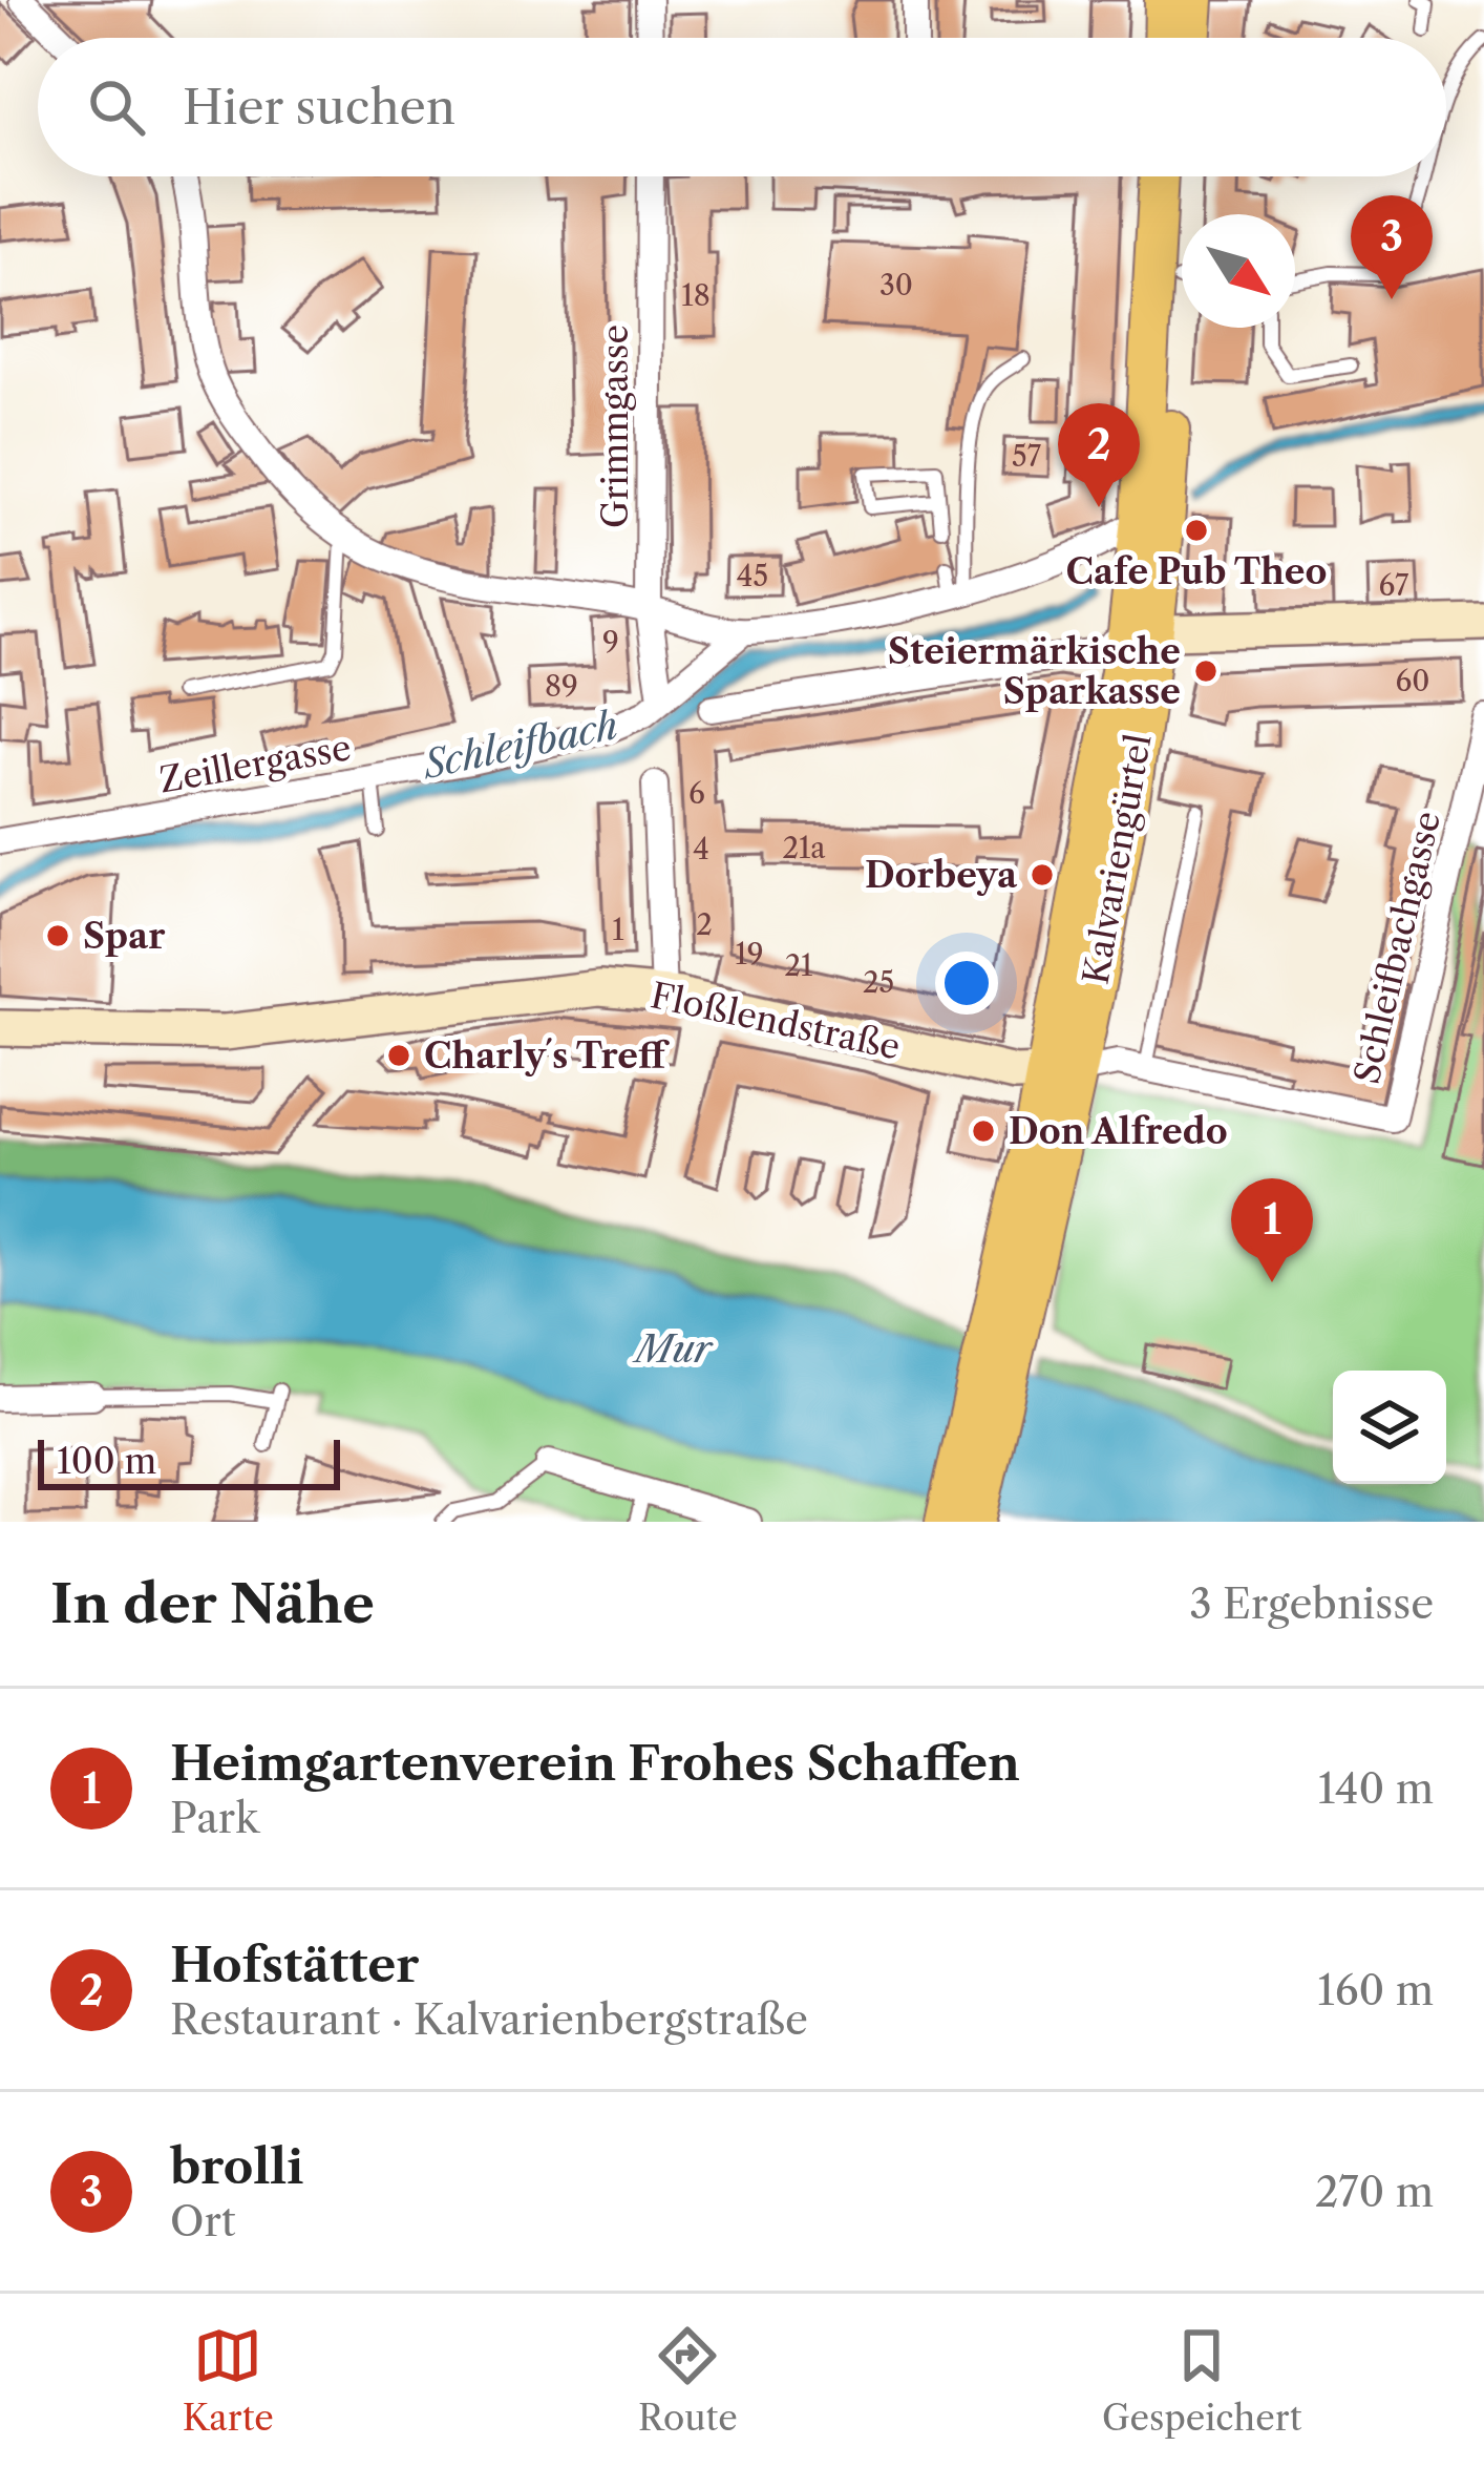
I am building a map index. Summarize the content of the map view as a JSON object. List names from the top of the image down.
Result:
{
  "streets": {
    "main road": ["Kalvariengürtel", "Floßlendstraße"],
    "street": ["Grimmgasse", "Zeillergasse", "Schleifbachgasse"]
  },
  "crossings": [
    ["Grimmgasse", "Zeillergasse"],
    ["Kalvariengürtel", "Floßlendstraße"],
    ["Schleifbachgasse", "Floßlendstraße"]
  ],
  "water": ["Schleifbach", "Mur"],
  "places": [
    "Cafe Pub Theo",
    "Steiermärkische Sparkasse",
    "Dorbeya",
    "Spar",
    "Charly´s Treff",
    "Don Alfredo"
  ],
  "house_numbers": [
    "30",
    "18",
    "57",
    "45",
    "67",
    "9",
    "60",
    "89",
    "6",
    "21a",
    "4",
    "2",
    "1",
    "19",
    "21",
    "25"
  ],
  "scale_bar": "100 m",
  "north": "bottom right",
  "page": {
    "search": "Hier suchen",
    "pins": ["3", "2", "1"],
    "scale": "100 m",
    "heading": ["In der Nähe", "3 Ergebnisse"],
    "list": [
      {
        "mark": "1",
        "name": "Heimgartenverein Frohes Schaffen",
        "note": "Park",
        "value": "140 m"
      },
      {
        "mark": "2",
        "name": "Hofstätter",
        "note": "Restaurant · Kalvarienbergstraße",
        "value": "160 m"
      },
      {
        "mark": "3",
        "name": "brolli",
        "note": "Ort",
        "value": "270 m"
      }
    ],
    "nav": ["Karte", "Route", "Gespeichert"]
  }
}
